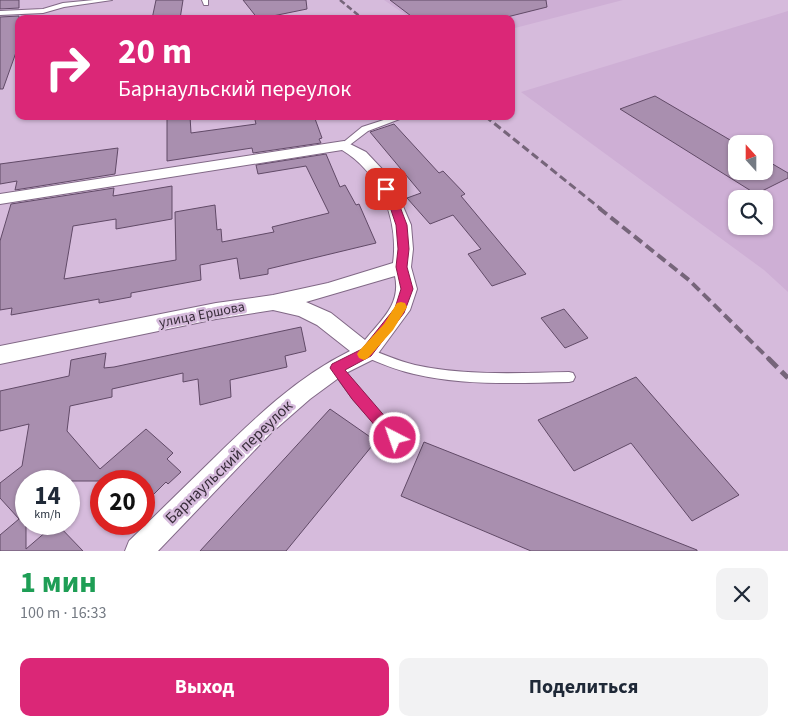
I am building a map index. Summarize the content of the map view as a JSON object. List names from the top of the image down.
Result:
{
  "streets": {
    "street": ["улица Ершова", "Барнаульский переулок"]
  },
  "crossings": [
    ["улица Ершова", "Барнаульский переулок"]
  ],
  "north": "top",
  "page": {
    "turn": ["20 m", "Барнаульский переулок"],
    "speed": "14 km/h",
    "limit": "20",
    "heading": ["1 мин", "100 m · 16:33"],
    "buttons": ["Выход", "Поделиться"]
  }
}
